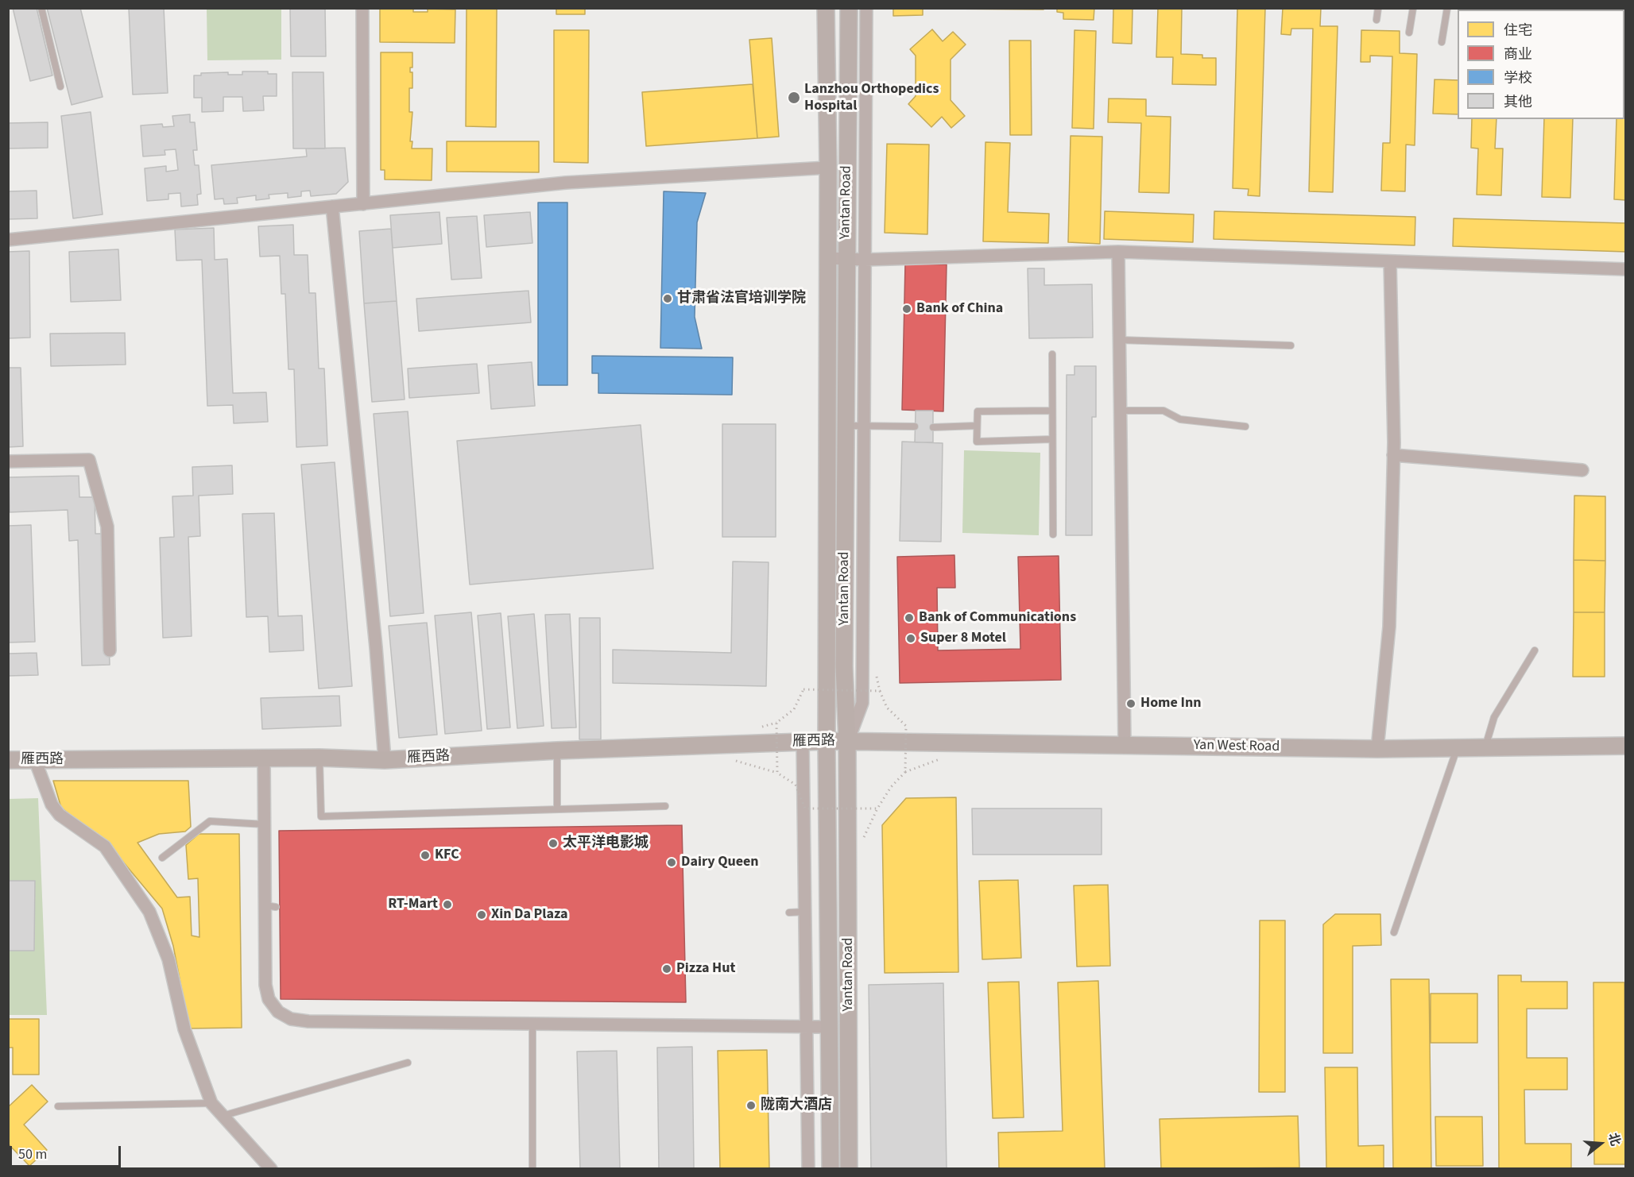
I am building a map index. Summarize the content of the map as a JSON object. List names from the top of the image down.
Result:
{
  "streets": {
    "main road": ["Yantan Road", "雁西路", "Yan West Road"]
  },
  "crossings": [
    ["Yantan Road", "雁西路"],
    ["Yantan Road", "Yan West Road"],
    ["雁西路", "Yan West Road"]
  ],
  "places": [
    "Lanzhou Orthopedics Hospital",
    "甘肃省法官培训学院",
    "Bank of China",
    "Bank of Communications",
    "Super 8 Motel",
    "Home Inn",
    "太平洋电影城",
    "KFC",
    "Dairy Queen",
    "RT-Mart",
    "Xin Da Plaza",
    "Pizza Hut",
    "陇南大酒店"
  ],
  "legend": [
    "住宅",
    "商业",
    "学校",
    "其他"
  ],
  "scale_bar": "50 m",
  "north": "right"
}
